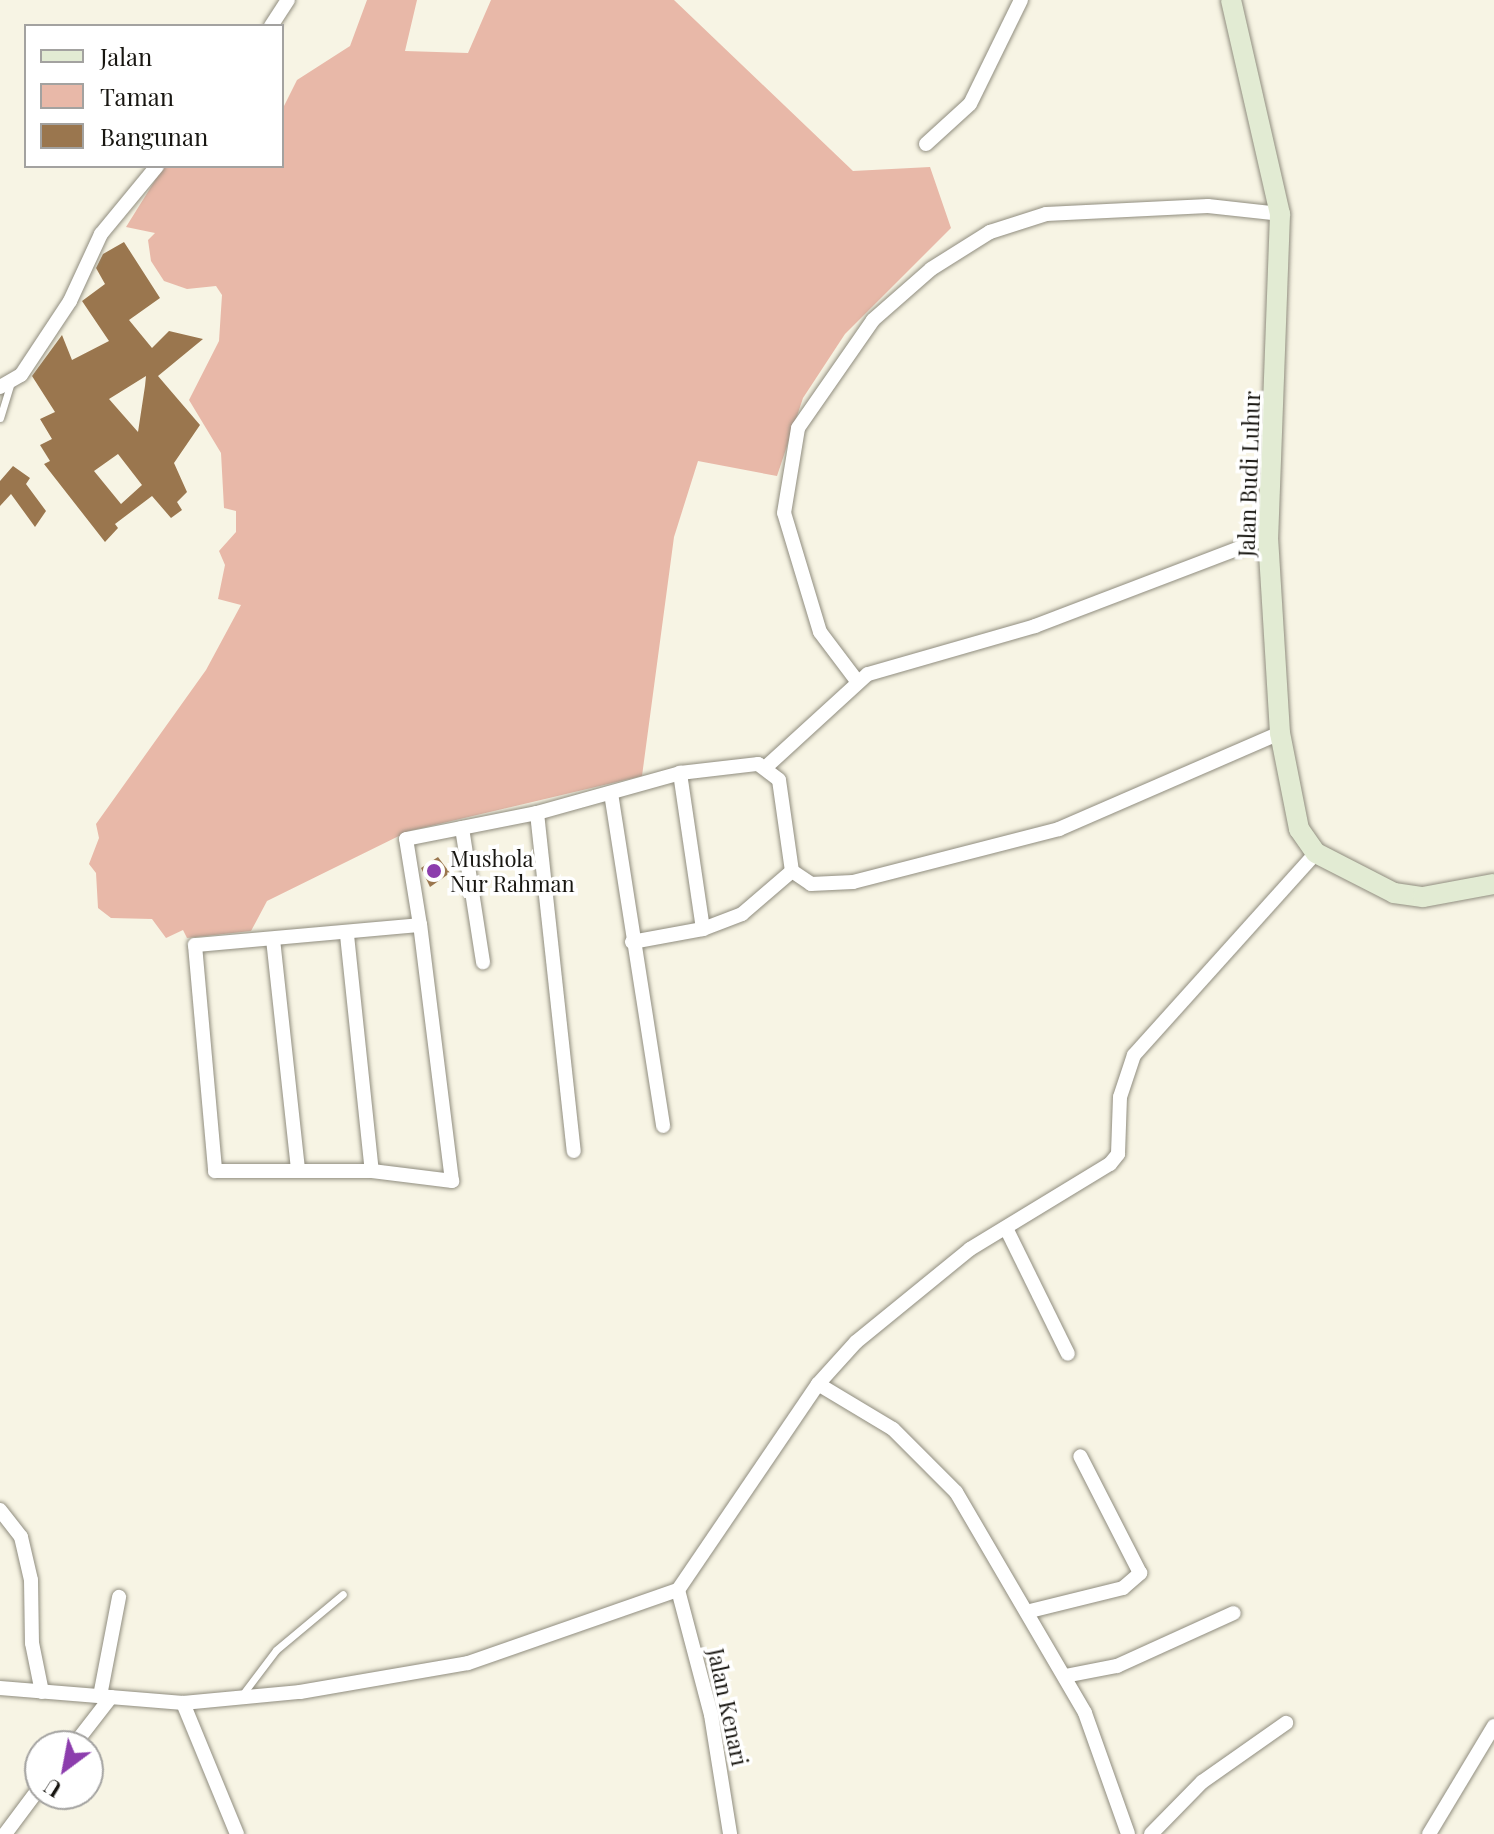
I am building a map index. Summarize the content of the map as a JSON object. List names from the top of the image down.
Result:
{
  "streets": {
    "main road": ["Jalan Budi Luhur"],
    "street": ["Jalan Kenari"]
  },
  "places": ["Mushola Nur Rahman"],
  "legend": ["Jalan", "Taman", "Bangunan"],
  "north": "bottom left"
}
